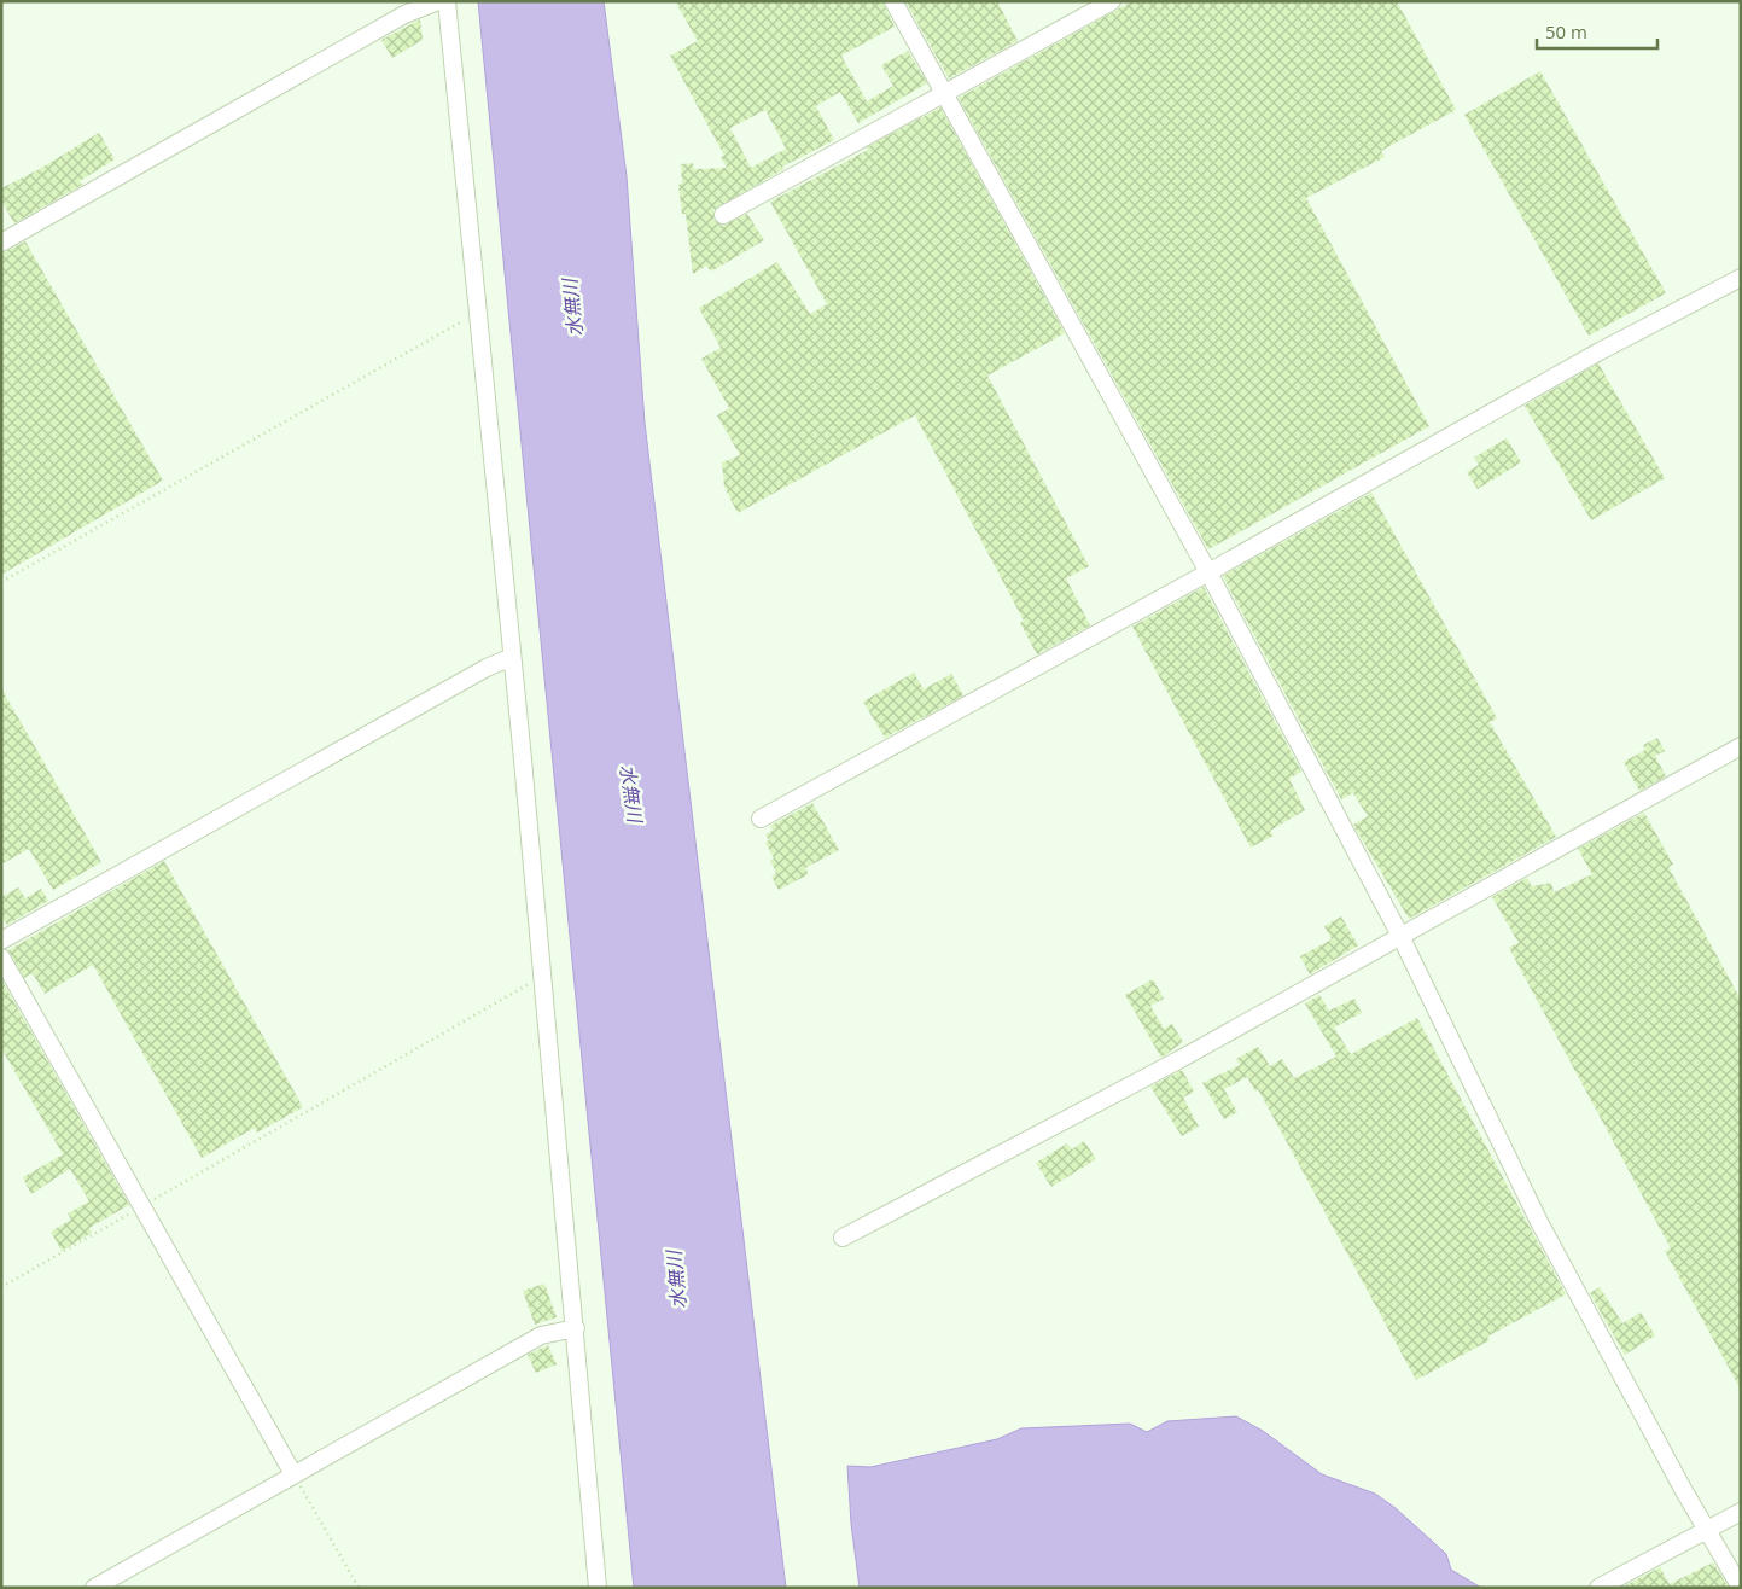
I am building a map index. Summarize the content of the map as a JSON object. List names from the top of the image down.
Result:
{
  "water": ["水無川"],
  "scale_bar": "50 m"
}
